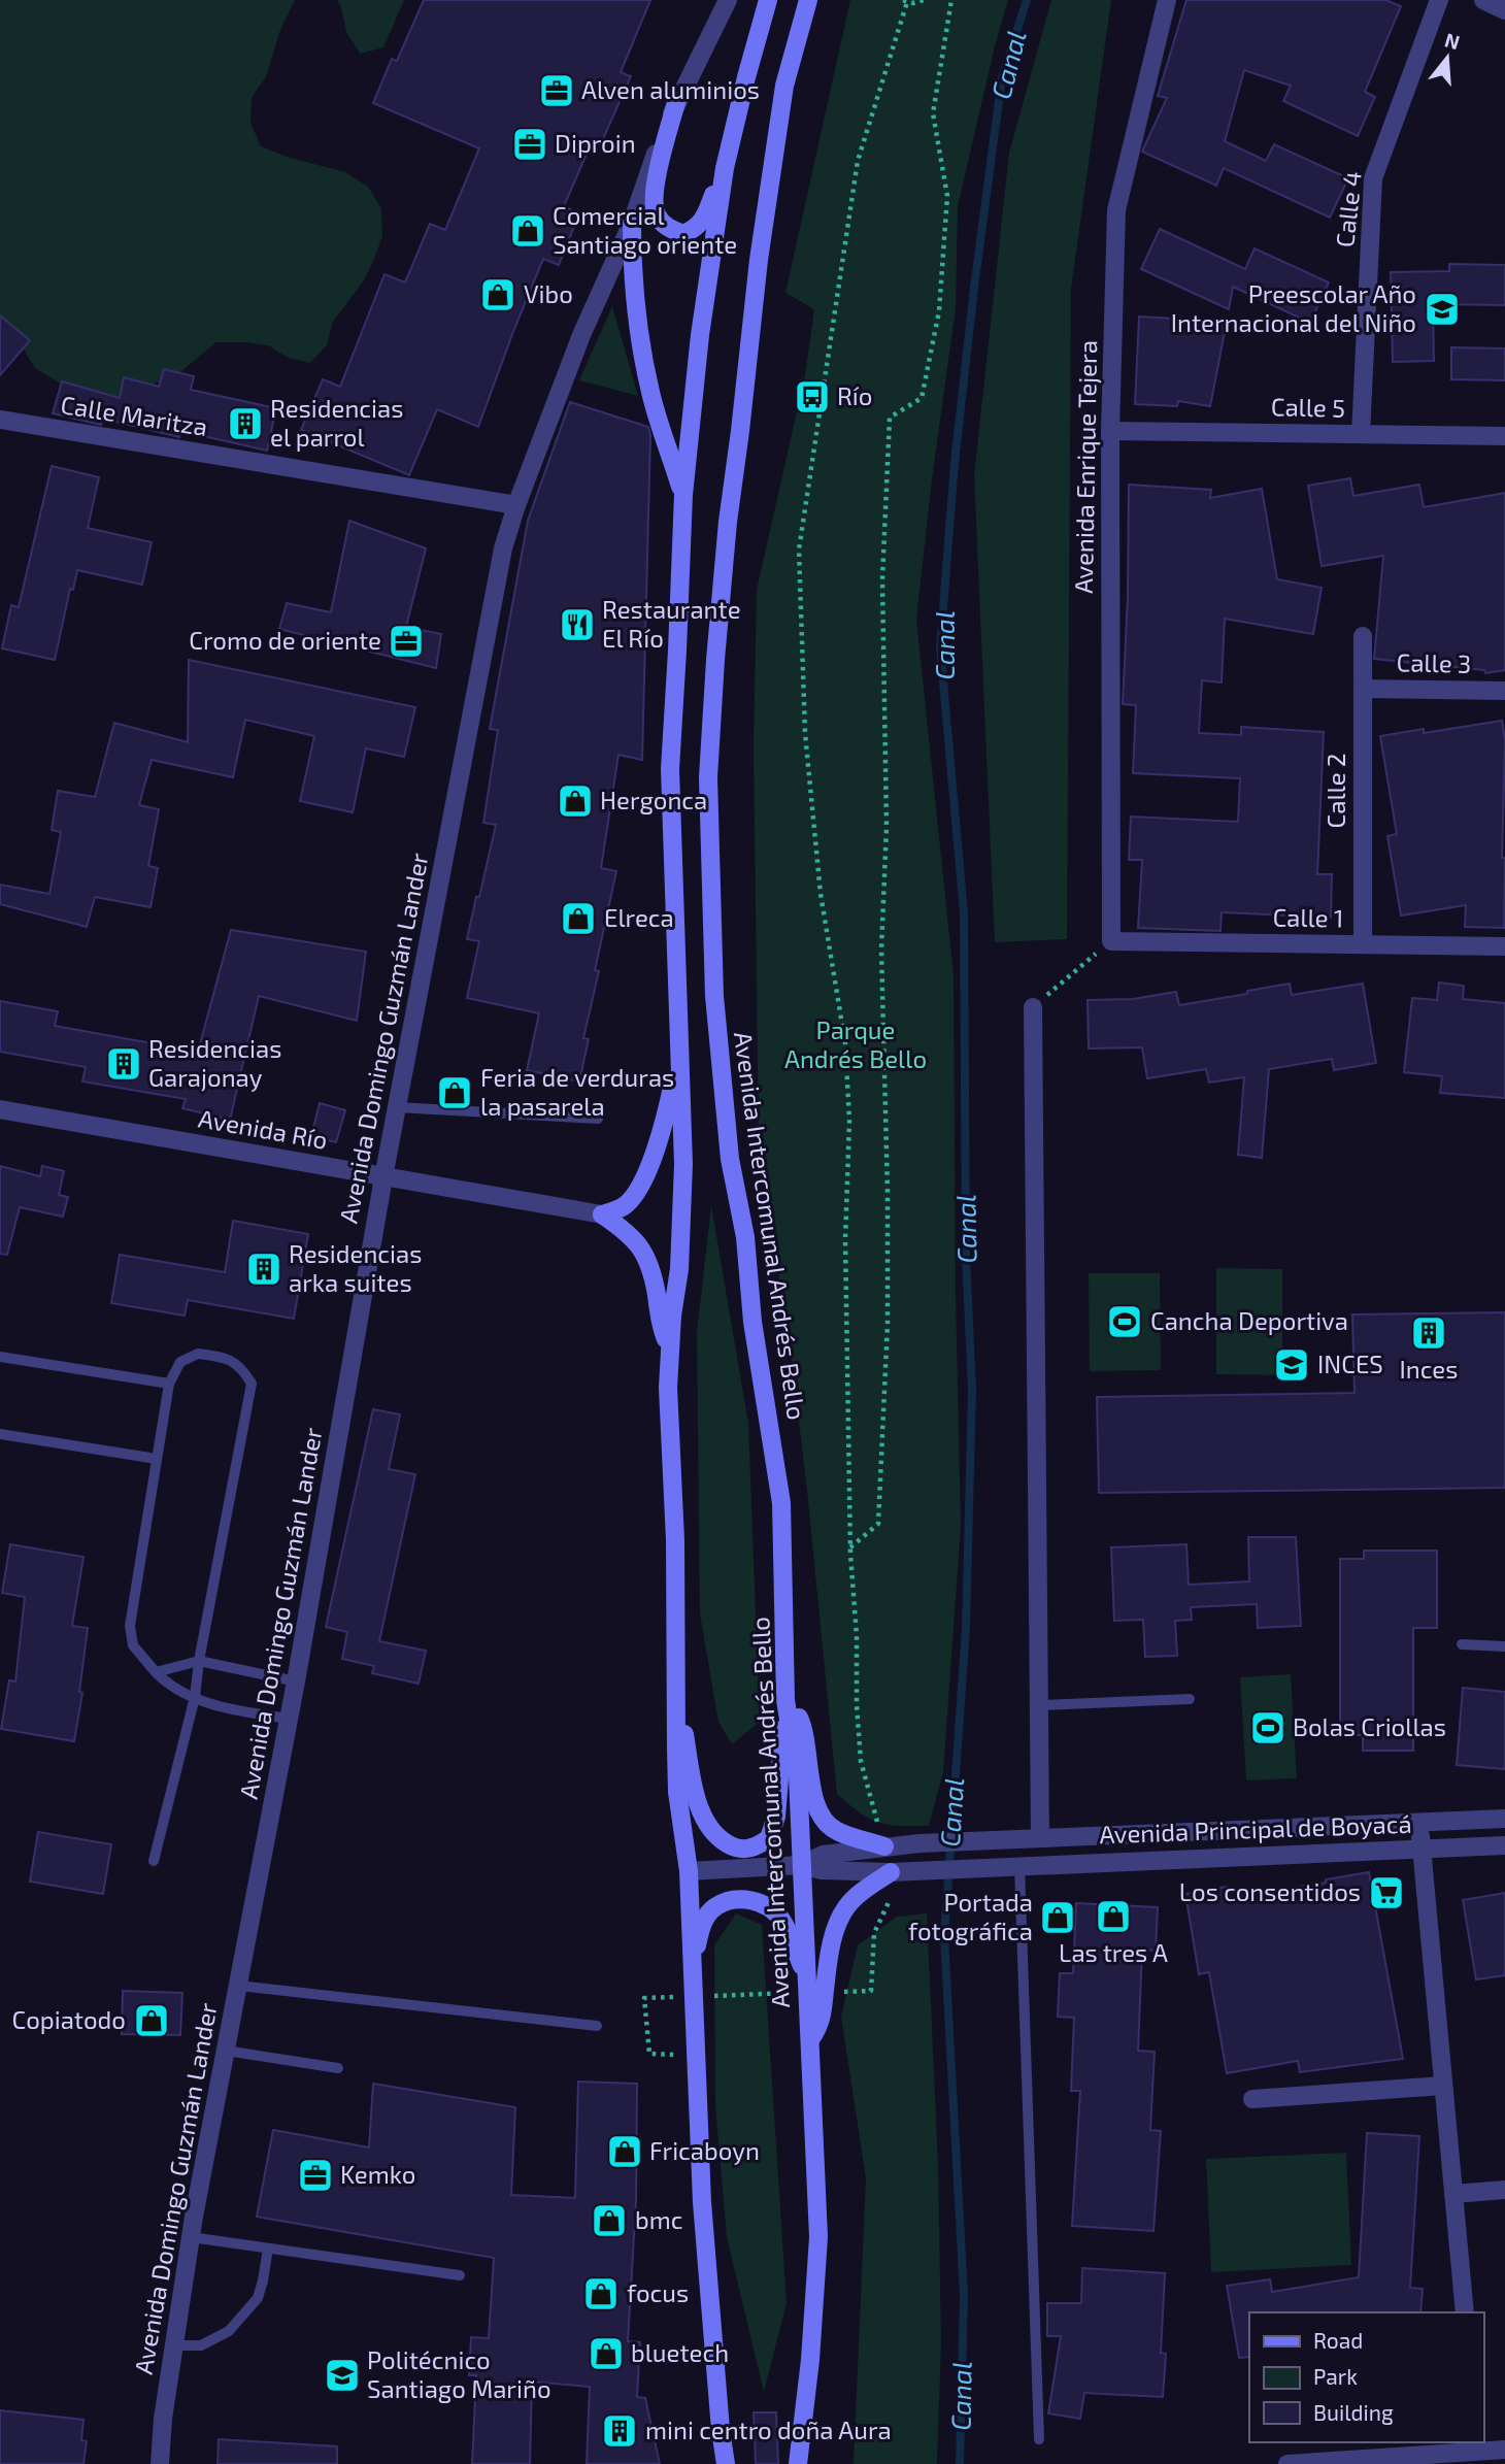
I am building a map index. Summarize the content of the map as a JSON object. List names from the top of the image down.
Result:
{
  "streets": {
    "main road": ["Avenida Intercomunal Andrés Bello"],
    "street": [
      "Calle 4",
      "Calle 5",
      "Calle Maritza",
      "Avenida Enrique Tejera",
      "Calle 3",
      "Calle 2",
      "Calle 1",
      "Avenida Domingo Guzmán Lander",
      "Avenida Río",
      "Avenida Principal de Boyacá"
    ]
  },
  "crossings": [
    ["Calle 4", "Calle 5"],
    ["Calle 5", "Avenida Enrique Tejera"],
    ["Calle Maritza", "Avenida Domingo Guzmán Lander"],
    ["Avenida Enrique Tejera", "Calle 1"],
    ["Calle 3", "Calle 2"],
    ["Calle 2", "Calle 1"],
    ["Avenida Domingo Guzmán Lander", "Avenida Río"],
    ["Avenida Intercomunal Andrés Bello", "Avenida Principal de Boyacá"]
  ],
  "water": ["Canal"],
  "parks": ["Parque Andrés Bello"],
  "places": {
    "office": [
      "Alven aluminios",
      "Diproin",
      "Cromo de oriente",
      "Kemko"
    ],
    "shop": [
      "Comercial Santiago oriente",
      "Vibo",
      "Hergonca",
      "Elreca",
      "Feria de verduras la pasarela",
      "Las tres A",
      "Portada fotográfica",
      "Copiatodo",
      "Fricaboyn",
      "bmc",
      "focus",
      "bluetech"
    ],
    "school or university": ["Preescolar Año Internacional del Niño", "INCES", "Politécnico Santiago Mariño"],
    "bus stop": ["Río"],
    "building": [
      "Residencias el parrol",
      "Residencias Garajonay",
      "Residencias arka suites",
      "Inces",
      "mini centro doña Aura"
    ],
    "restaurant": ["Restaurante El Río"],
    "sports": ["Cancha Deportiva", "Bolas Criollas"],
    "supermarket": ["Los consentidos"]
  },
  "legend": ["Road", "Park", "Building"],
  "north": "top"
}
